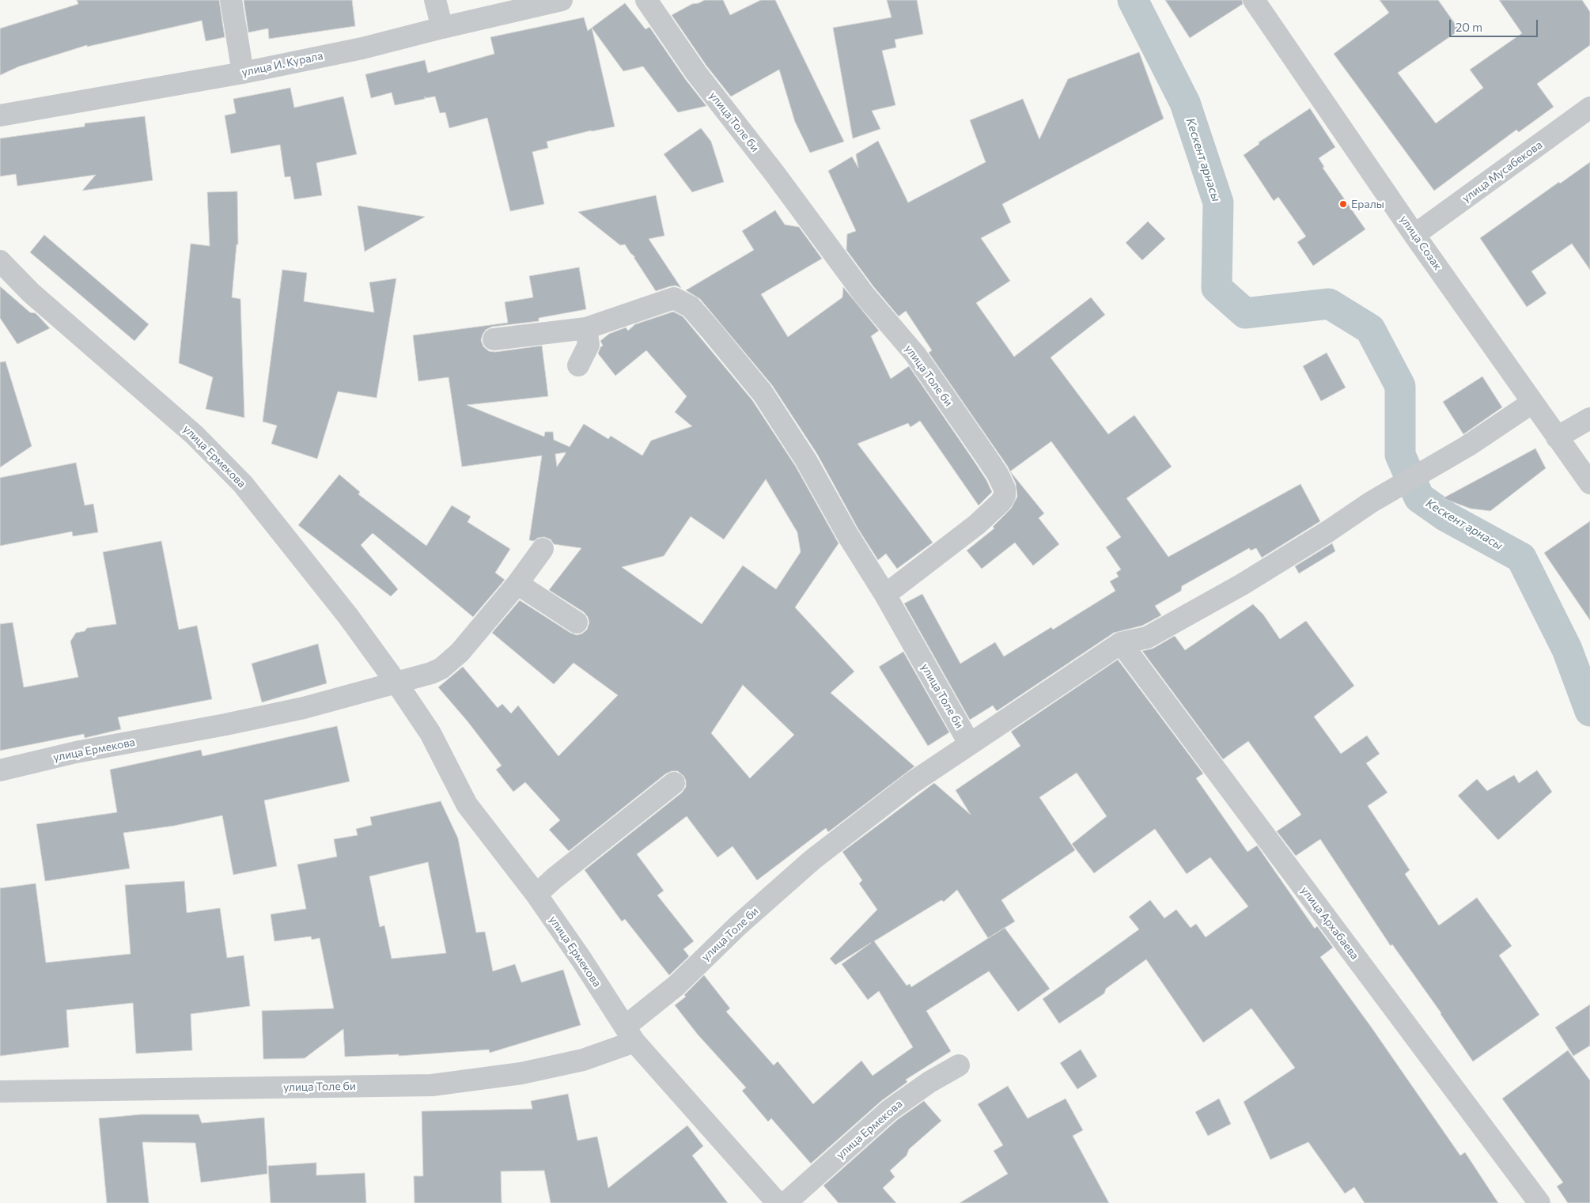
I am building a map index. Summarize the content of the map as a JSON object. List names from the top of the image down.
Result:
{
  "streets": {
    "street": [
      "улица И. Курала",
      "улица Толе би",
      "улица Мусабекова",
      "улица Созак",
      "улица Ермекова",
      "улица Архабаева"
    ]
  },
  "crossings": [
    ["улица Толе би", "улица Ермекова"],
    ["улица Толе би", "улица Архабаева"],
    ["улица Мусабекова", "улица Созак"]
  ],
  "water": ["Кескент арнасы"],
  "places": ["Ералы"],
  "scale_bar": "20 m"
}
